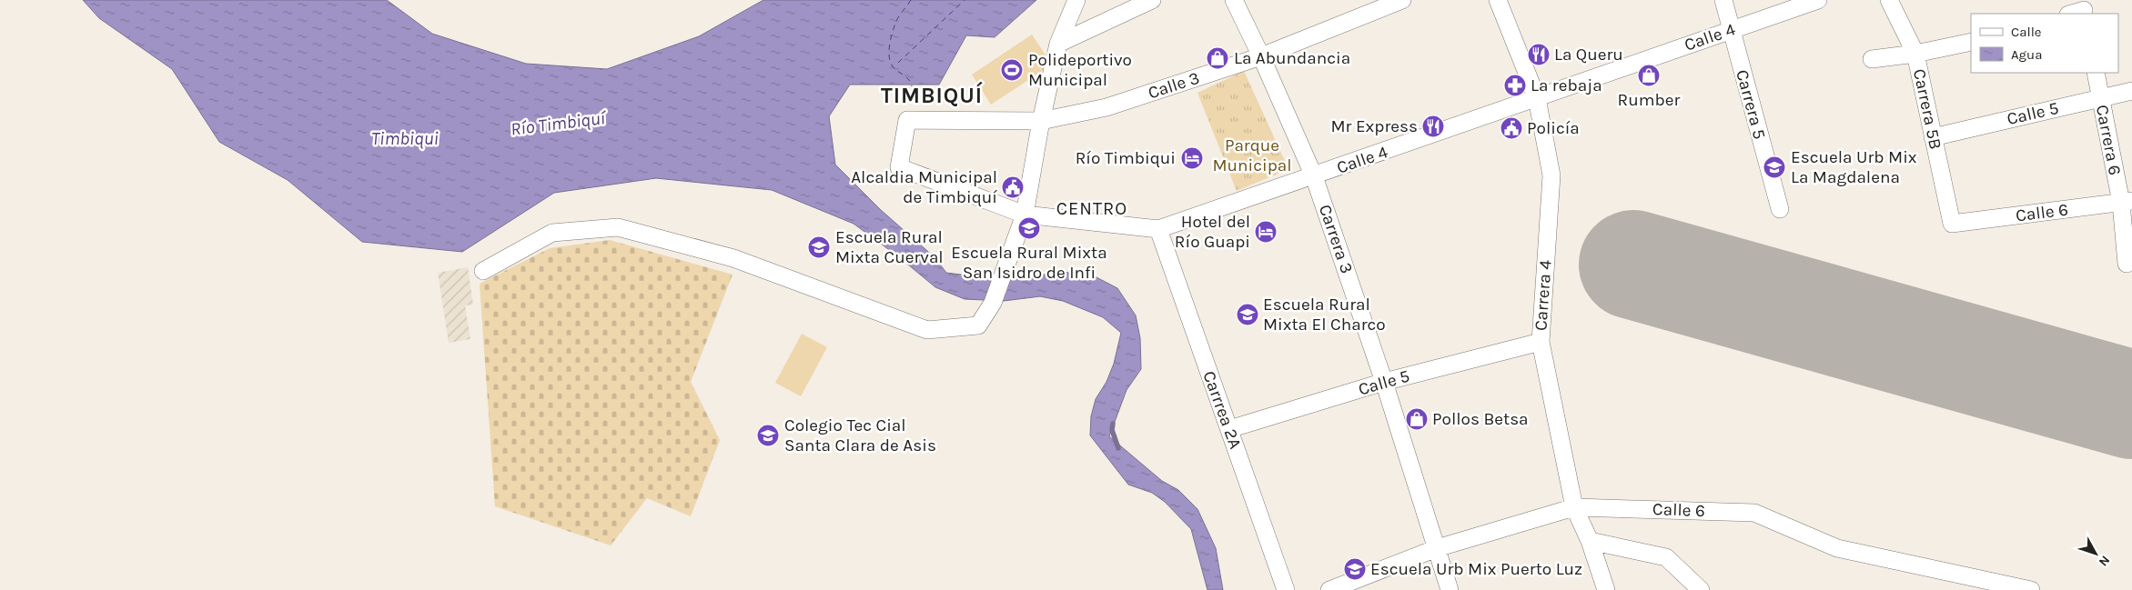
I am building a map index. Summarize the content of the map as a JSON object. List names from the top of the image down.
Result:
{
  "streets": {
    "street": [
      "Calle 4",
      "Calle 3",
      "Carrera 5",
      "Carrera 5B",
      "Calle 5",
      "Carrera 6",
      "Calle 6",
      "Carrera 3",
      "Carrera 4",
      "Carrrea 2A"
    ]
  },
  "crossings": [
    ["Calle 4", "Calle 3"],
    ["Calle 4", "Carrera 5"],
    ["Calle 4", "Carrera 3"],
    ["Calle 4", "Carrera 4"],
    ["Calle 4", "Carrrea 2A"],
    ["Calle 3", "Carrera 3"],
    ["Carrera 5B", "Calle 5"],
    ["Carrera 5B", "Calle 6"],
    ["Calle 5", "Carrera 6"],
    ["Calle 5", "Carrera 3"],
    ["Calle 5", "Carrera 4"],
    ["Calle 5", "Carrrea 2A"],
    ["Carrera 6", "Calle 6"],
    ["Calle 6", "Carrera 3"],
    ["Calle 6", "Carrera 4"]
  ],
  "districts": ["TIMBIQUÍ", "CENTRO"],
  "water": ["Río Timbiquí", "Timbiqui"],
  "parks": ["Parque Municipal"],
  "places": {
    "restaurant": ["La Queru", "Mr Express"],
    "shop": ["La Abundancia", "Rumber", "Pollos Betsa"],
    "sports": ["Polideportivo Municipal"],
    "pharmacy": ["La rebaja"],
    "public building": ["Policía", "Alcaldia Municipal de Timbiquí"],
    "hotel": ["Río Timbiqui", "Hotel del Río Guapi"],
    "school or university": [
      "Escuela Urb Mix La Magdalena",
      "Escuela Rural Mixta San Isidro de Infi",
      "Escuela Rural Mixta Cuerval",
      "Escuela Rural Mixta El Charco",
      "Colegio Tec Cial Santa Clara de Asis",
      "Escuela Urb Mix Puerto Luz"
    ]
  },
  "legend": ["Calle", "Agua"],
  "north": "bottom right"
}
